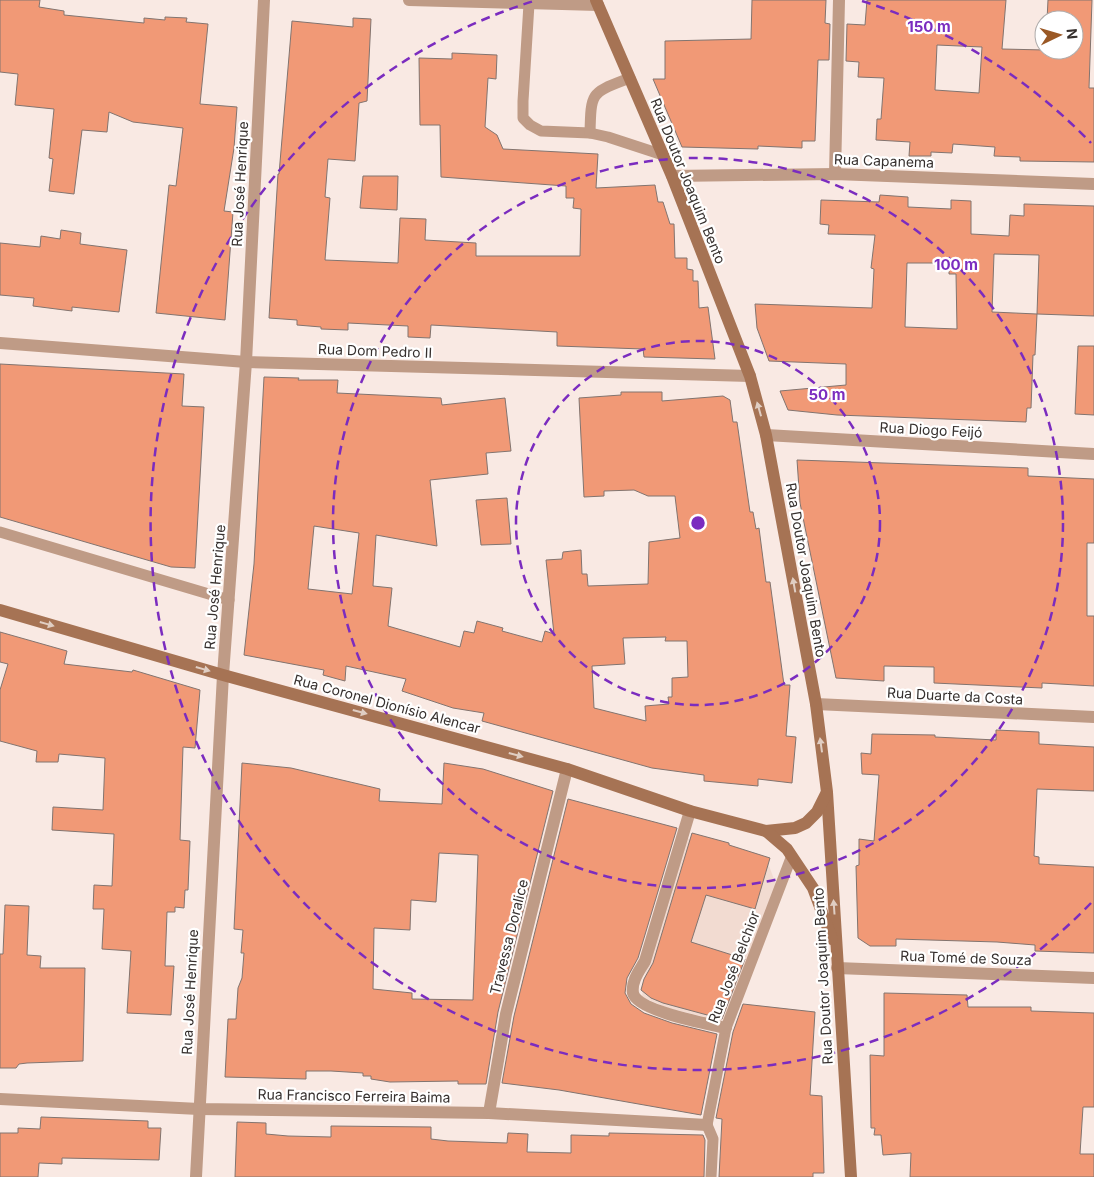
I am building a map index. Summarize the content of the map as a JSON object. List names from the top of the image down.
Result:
{
  "streets": {
    "main road": ["Rua Doutor Joaquim Bento", "Rua Coronel Dionísio Alencar"],
    "street": [
      "Rua Capanema",
      "Rua José Henrique",
      "Rua Dom Pedro II",
      "Rua Diogo Feijó",
      "Rua Duarte da Costa",
      "Travessa Doralice",
      "Rua Tomé de Souza",
      "Rua Francisco Ferreira Baima"
    ],
    "lane": ["Rua José Belchior"]
  },
  "crossings": [
    ["Rua Capanema", "Rua Doutor Joaquim Bento"],
    ["Rua Doutor Joaquim Bento", "Rua Dom Pedro II"],
    ["Rua Doutor Joaquim Bento", "Rua Diogo Feijó"],
    ["Rua Doutor Joaquim Bento", "Rua Duarte da Costa"],
    ["Rua Doutor Joaquim Bento", "Rua Coronel Dionísio Alencar"],
    ["Rua Doutor Joaquim Bento", "Rua Tomé de Souza"],
    ["Rua José Henrique", "Rua Dom Pedro II"],
    ["Rua José Henrique", "Rua Coronel Dionísio Alencar"],
    ["Rua José Henrique", "Rua Francisco Ferreira Baima"],
    ["Rua Coronel Dionísio Alencar", "Travessa Doralice"],
    ["Rua Coronel Dionísio Alencar", "Rua Tomé de Souza"],
    ["Rua Coronel Dionísio Alencar", "Rua José Belchior"],
    ["Travessa Doralice", "Rua Francisco Ferreira Baima"],
    ["Rua José Belchior", "Rua Francisco Ferreira Baima"]
  ],
  "one_way": ["Rua Doutor Joaquim Bento", "Rua Coronel Dionísio Alencar"],
  "north": "right",
  "rings": ["150 m", "100 m", "50 m"]
}
